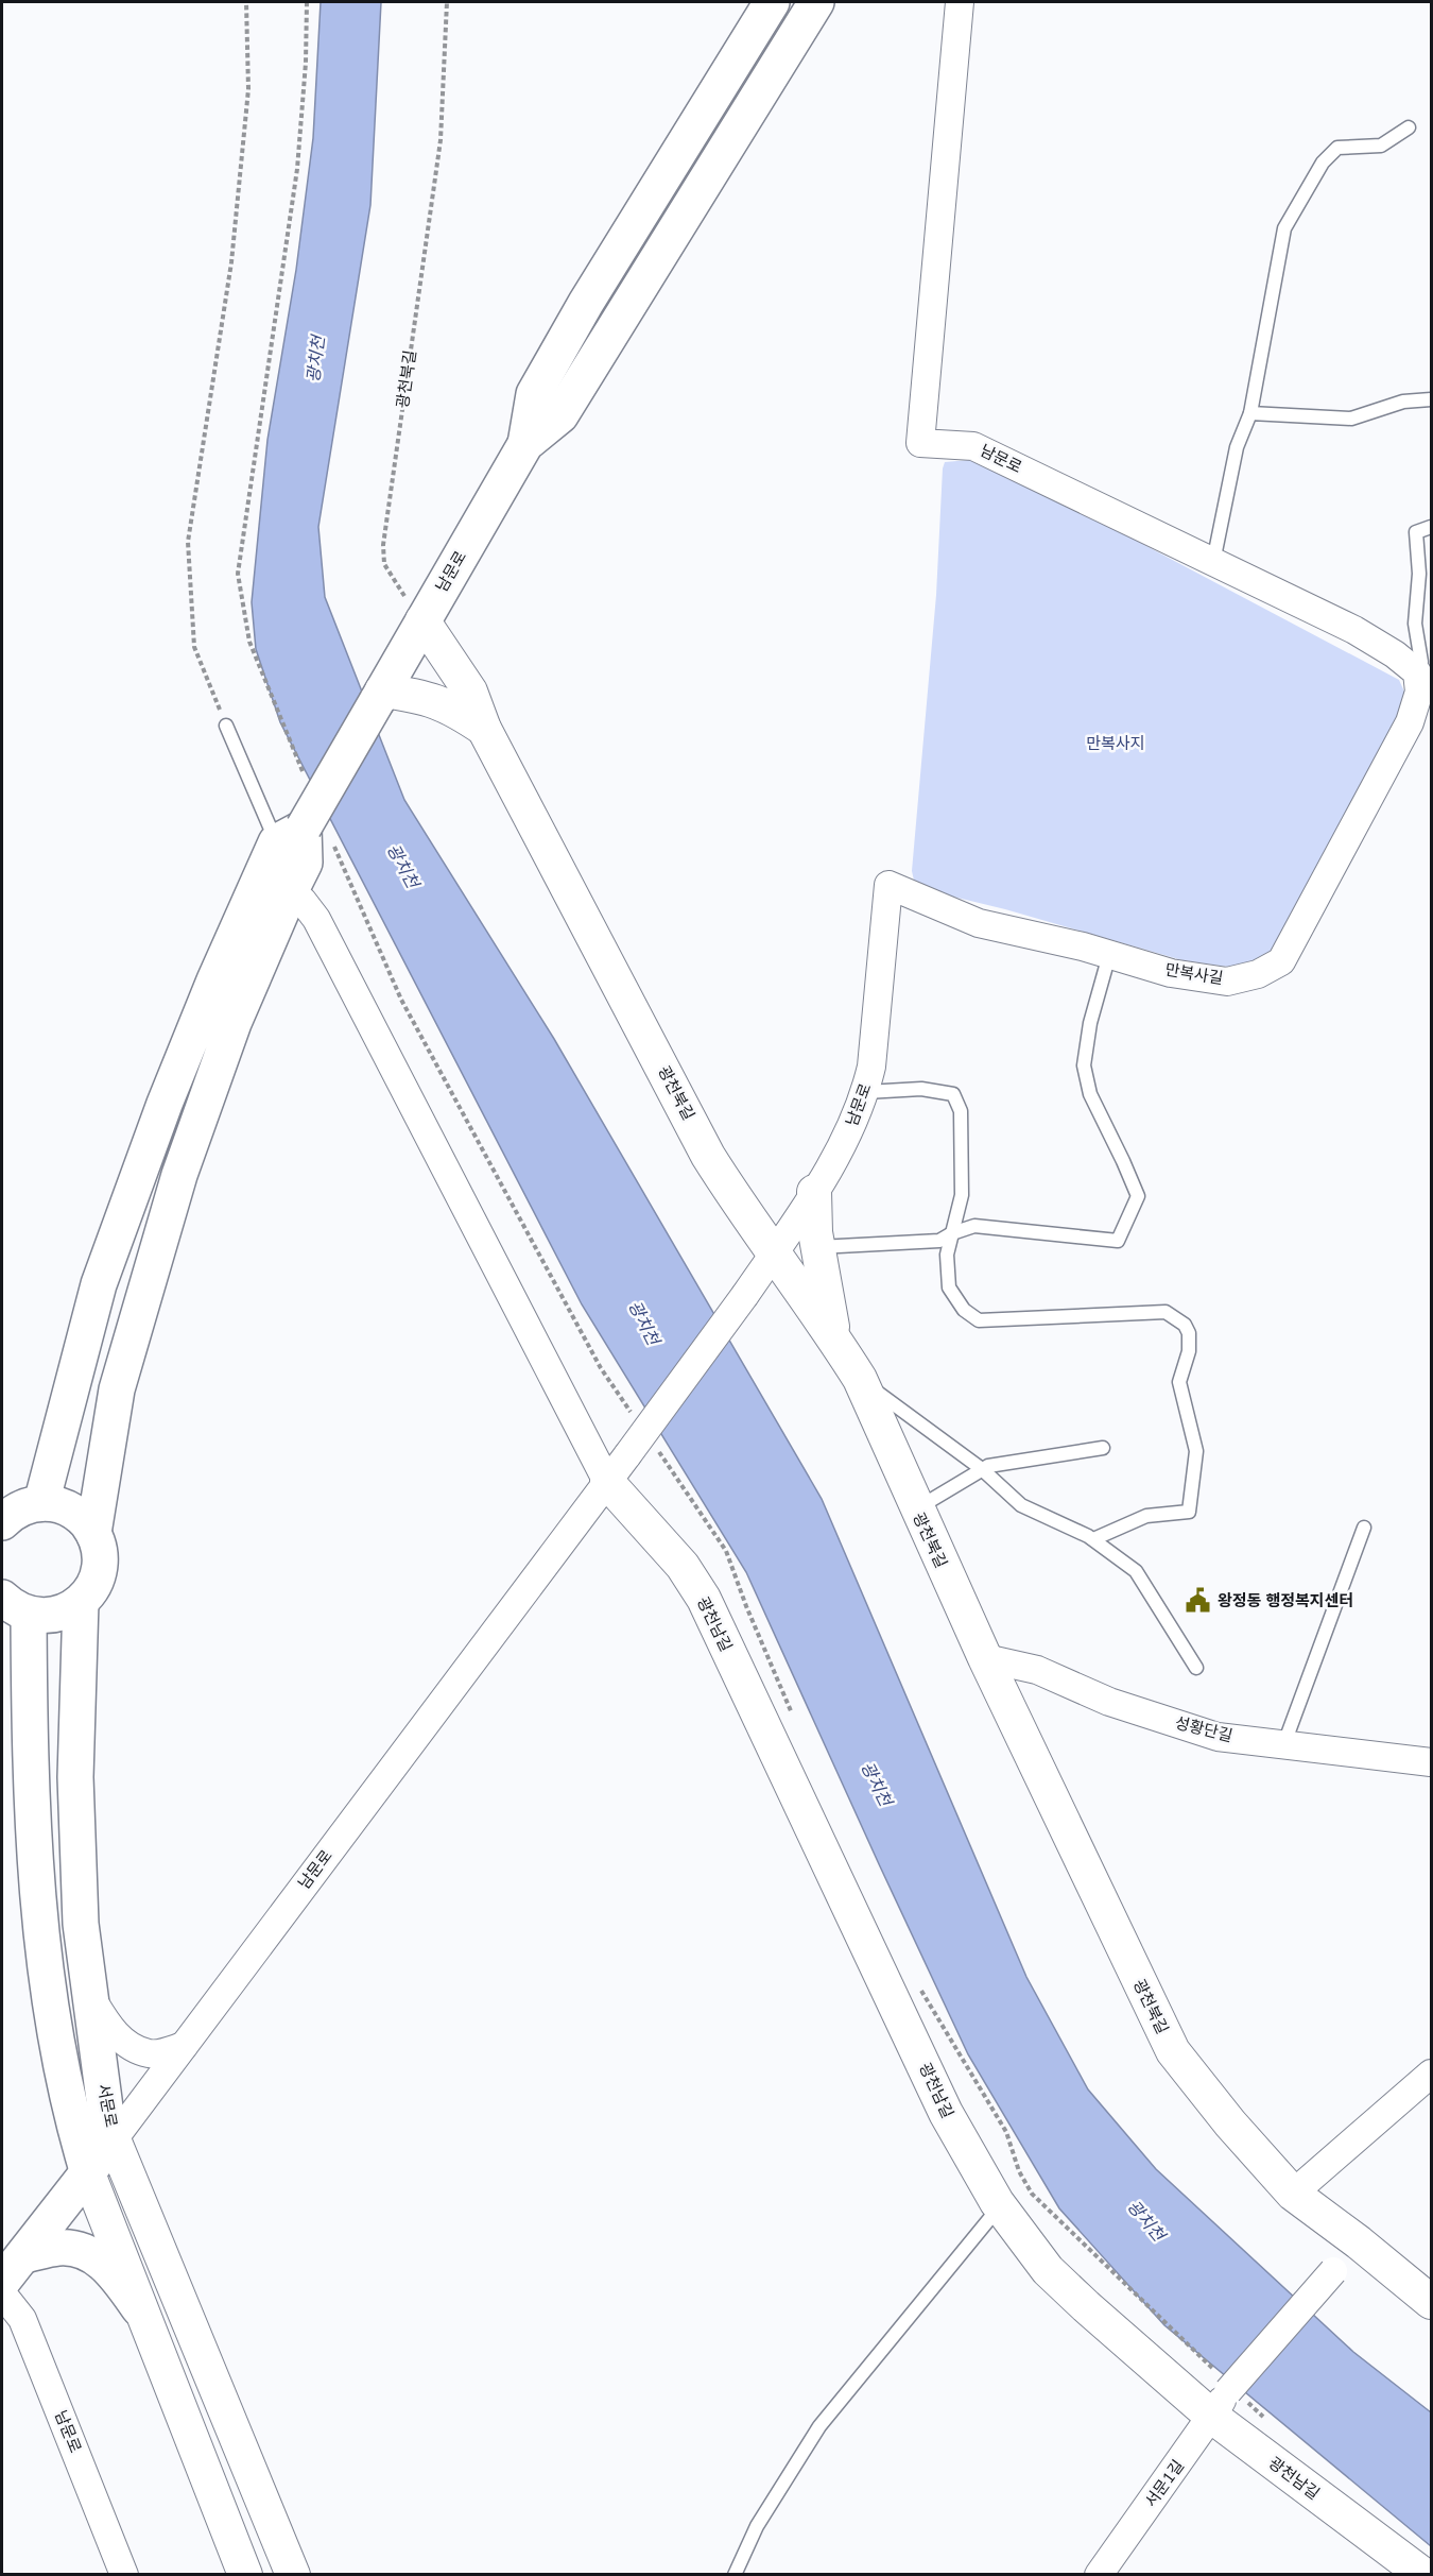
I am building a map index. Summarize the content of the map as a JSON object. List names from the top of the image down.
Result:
{
  "streets": {
    "main road": ["남문로", "서문로"],
    "street": [
      "광천북길",
      "만복사길",
      "광천남길",
      "성황단길",
      "서문1길"
    ]
  },
  "crossings": [
    ["광천북길", "남문로"],
    ["광천북길", "성황단길"],
    ["광천북길", "서문1길"],
    ["남문로", "만복사길"],
    ["남문로", "광천남길"],
    ["남문로", "서문로"],
    ["광천남길", "서문1길"]
  ],
  "water": ["광치천"],
  "parks": ["만복사지"],
  "places": {
    "public building": ["왕정동 행정복지센터"]
  }
}
